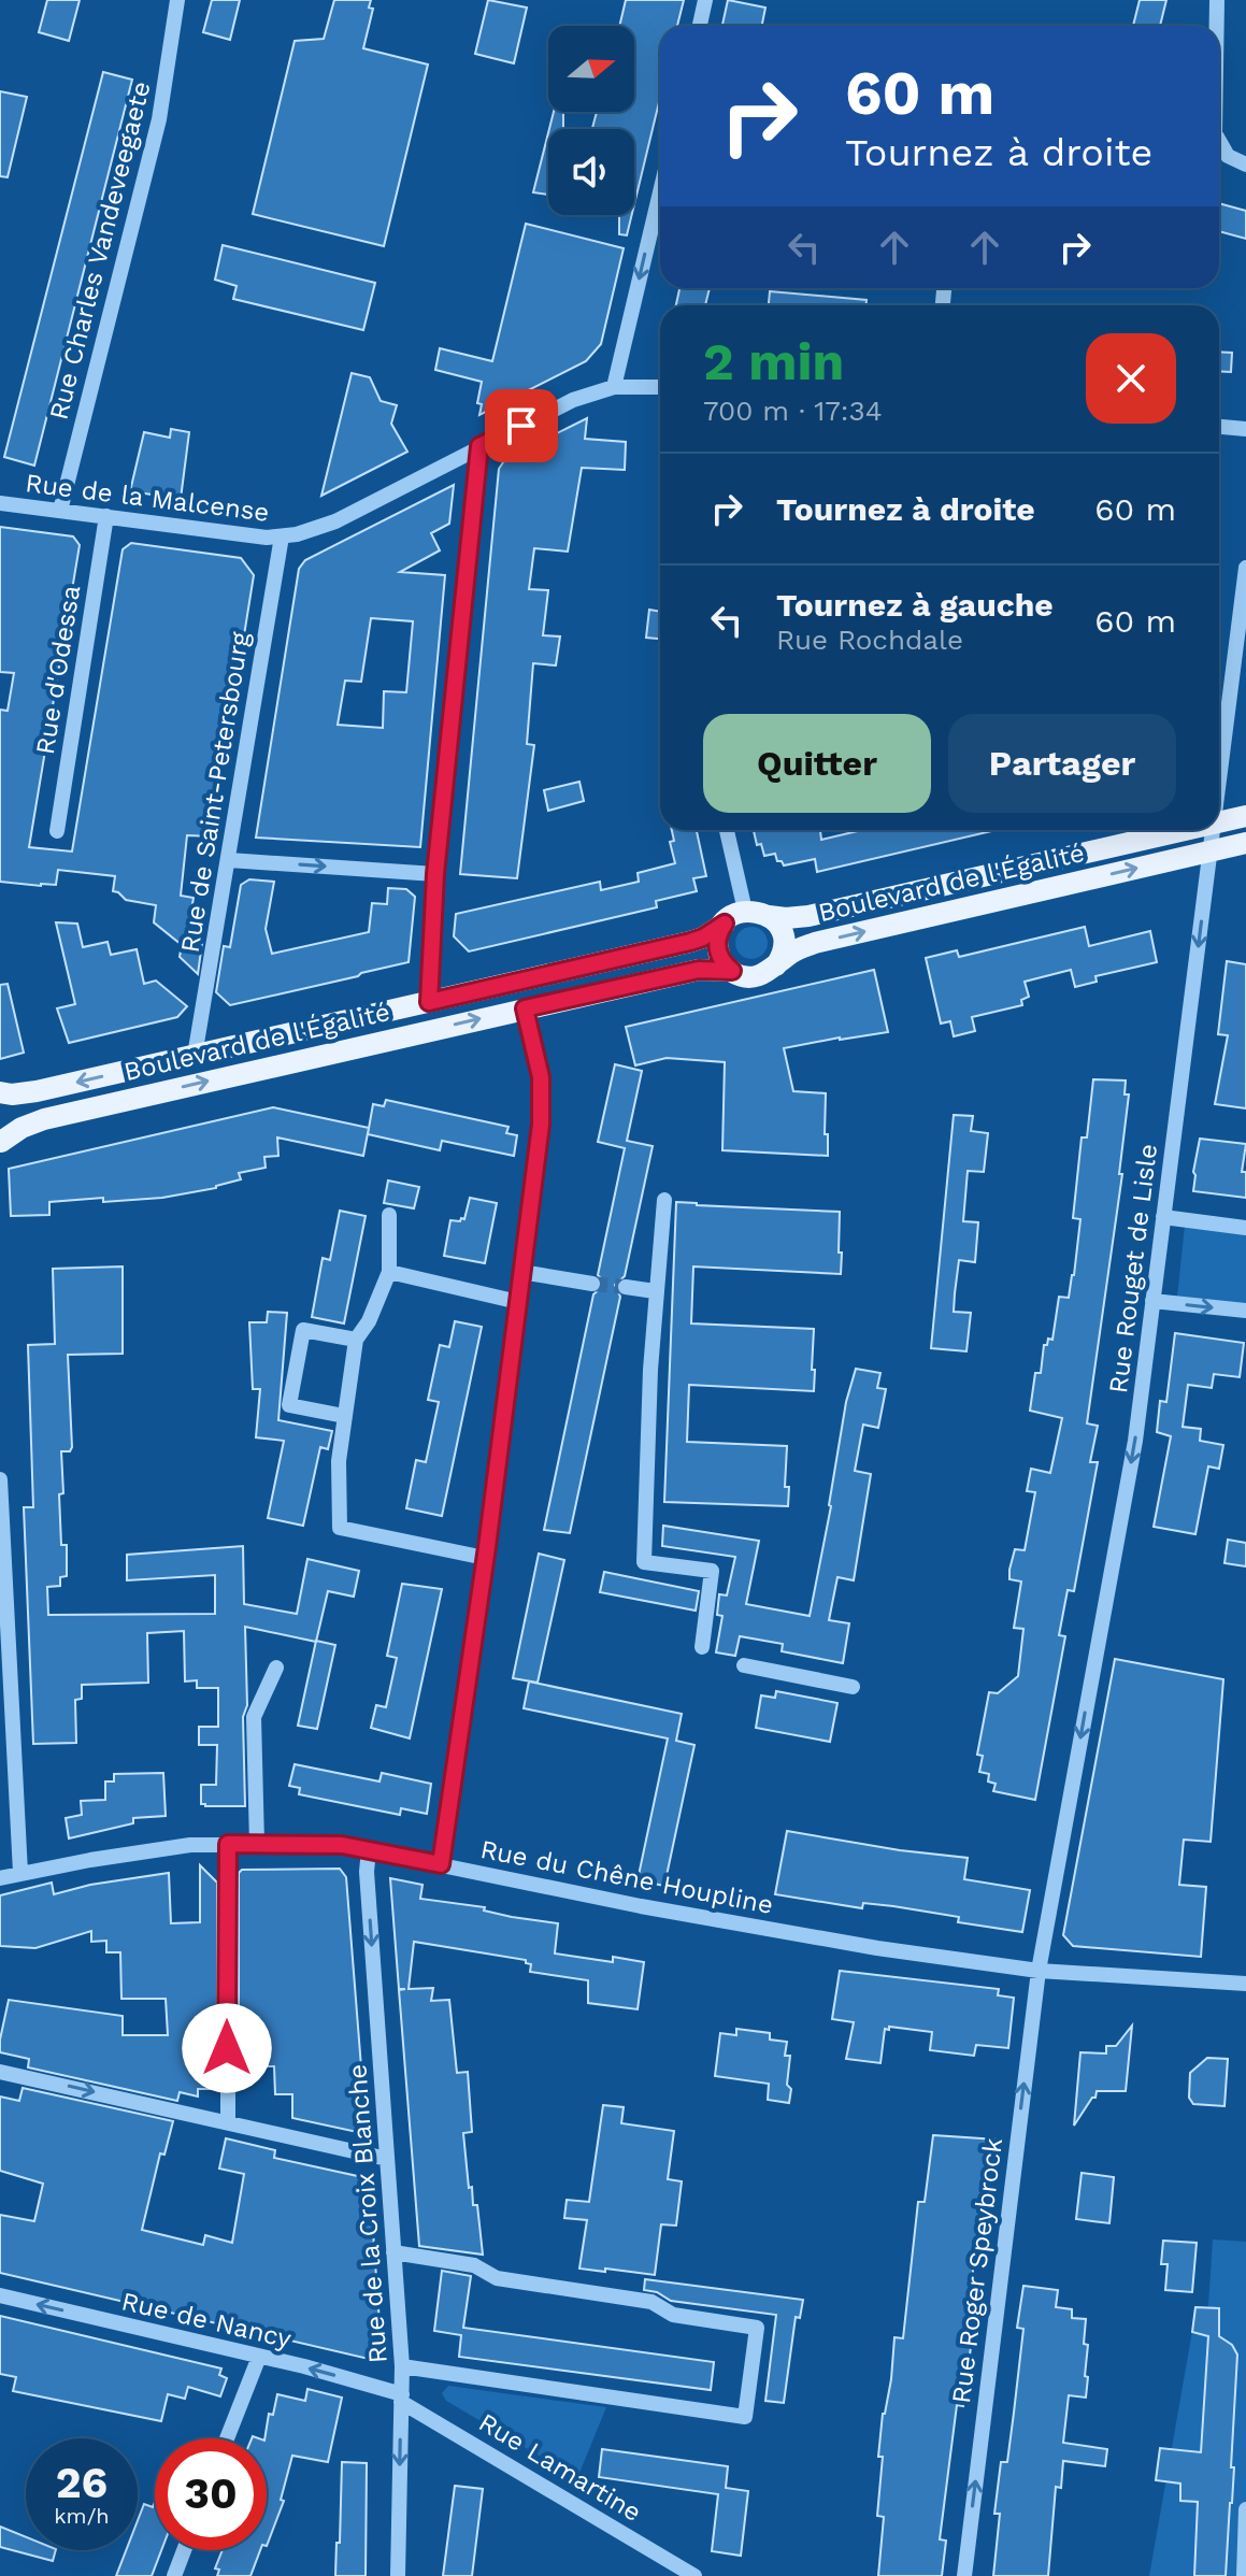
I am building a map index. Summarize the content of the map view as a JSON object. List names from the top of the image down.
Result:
{
  "streets": {
    "main road": ["Boulevard de l'Égalité"],
    "street": [
      "Rue Charles Vandeveegaete",
      "Rue de la Malcense",
      "Rue d'Odessa",
      "Rue de Saint-Petersbourg",
      "Rue Rouget de Lisle",
      "Rue du Chêne Houpline",
      "Rue de la Croix Blanche",
      "Rue Roger Speybrock",
      "Rue de Nancy",
      "Rue Lamartine"
    ]
  },
  "crossings": [
    ["Rue Charles Vandeveegaete", "Rue de la Malcense"],
    ["Rue de la Malcense", "Rue d'Odessa"],
    ["Rue de la Malcense", "Rue de Saint-Petersbourg"],
    ["Rue de Saint-Petersbourg", "Boulevard de l'Égalité"],
    ["Boulevard de l'Égalité", "Rue Rouget de Lisle"],
    ["Rue Rouget de Lisle", "Rue du Chêne Houpline"],
    ["Rue Rouget de Lisle", "Rue Roger Speybrock"],
    ["Rue du Chêne Houpline", "Rue de la Croix Blanche"],
    ["Rue du Chêne Houpline", "Rue Roger Speybrock"],
    ["Rue de la Croix Blanche", "Rue de Nancy"],
    ["Rue de la Croix Blanche", "Rue Lamartine"],
    ["Rue de Nancy", "Rue Lamartine"]
  ],
  "one_way": [
    "Rue Rouget de Lisle",
    "Rue de la Croix Blanche",
    "Rue Roger Speybrock",
    "Rue de Nancy"
  ],
  "north": "right",
  "page": {
    "turn": ["60 m", "Tournez à droite"],
    "heading": ["2 min", "700 m · 17:34"],
    "list": [
      {
        "name": "Tournez à droite",
        "value": "60 m"
      },
      {
        "name": "Tournez à gauche",
        "note": "Rue Rochdale",
        "value": "60 m"
      }
    ],
    "buttons": ["Quitter", "Partager"],
    "speed": "26 km/h",
    "limit": "30"
  }
}
